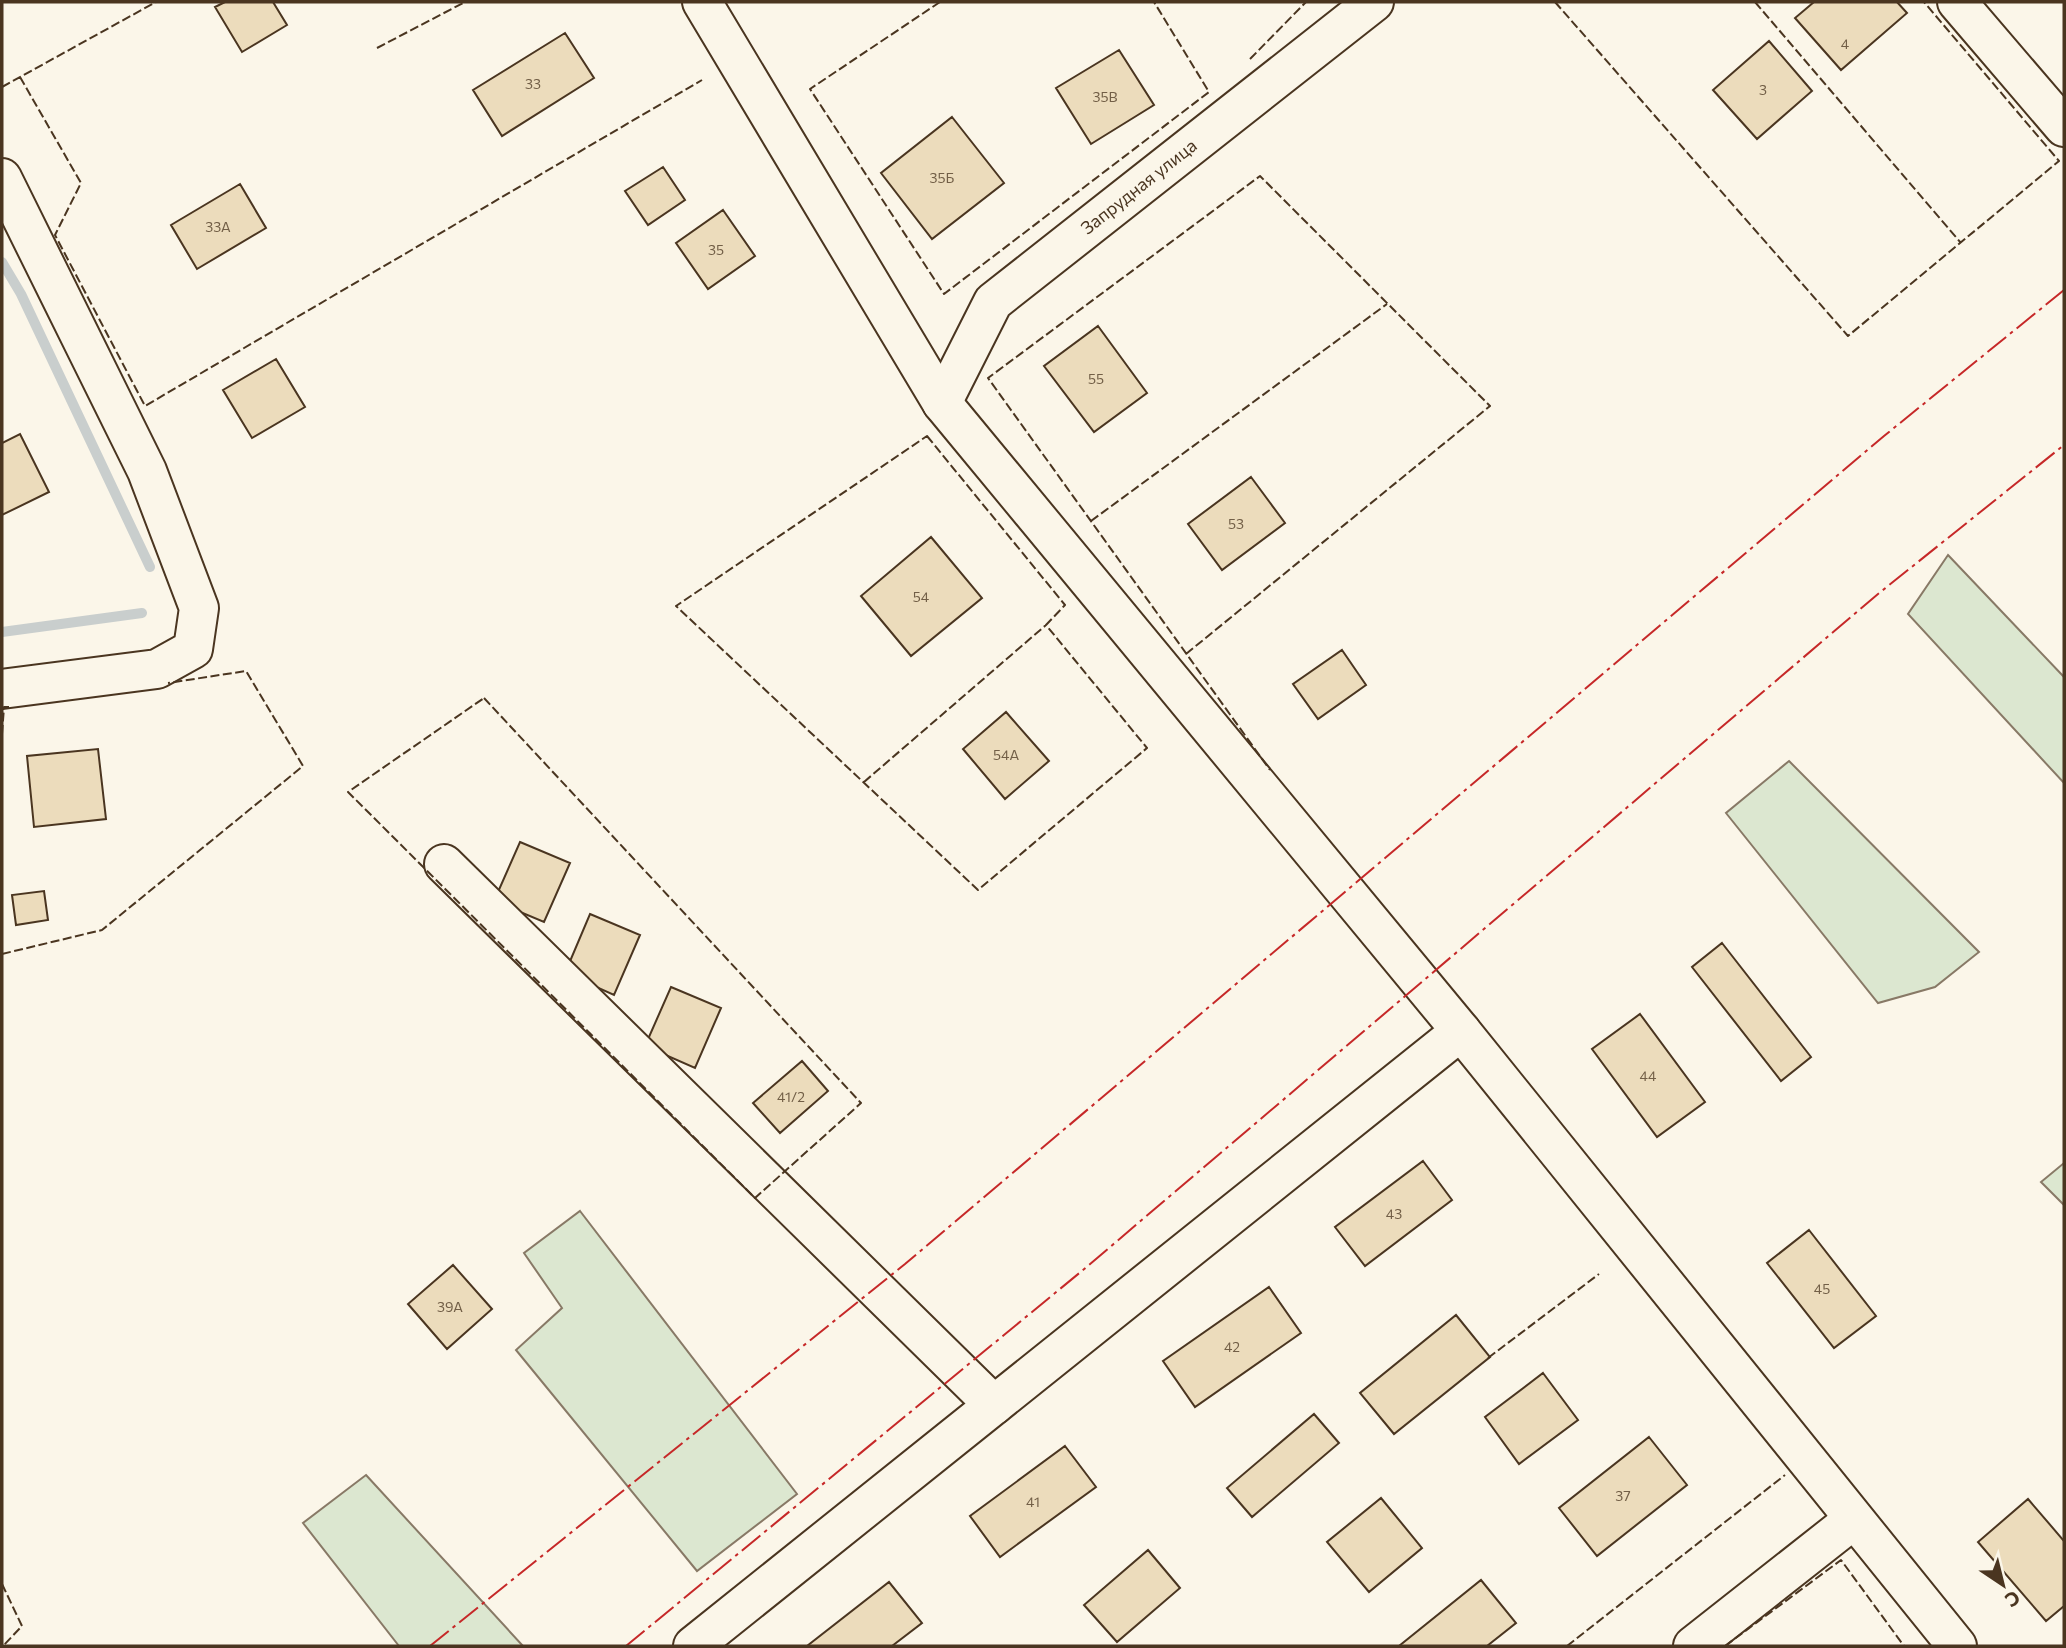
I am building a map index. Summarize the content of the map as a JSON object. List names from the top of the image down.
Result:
{
  "streets": {
    "street": ["Запрудная улица"]
  },
  "house_numbers": [
    "4",
    "33",
    "3",
    "35В",
    "35Б",
    "33А",
    "35",
    "55",
    "53",
    "54",
    "54А",
    "44",
    "41/2",
    "43",
    "45",
    "39А",
    "42",
    "37",
    "41"
  ],
  "north": "bottom right"
}
